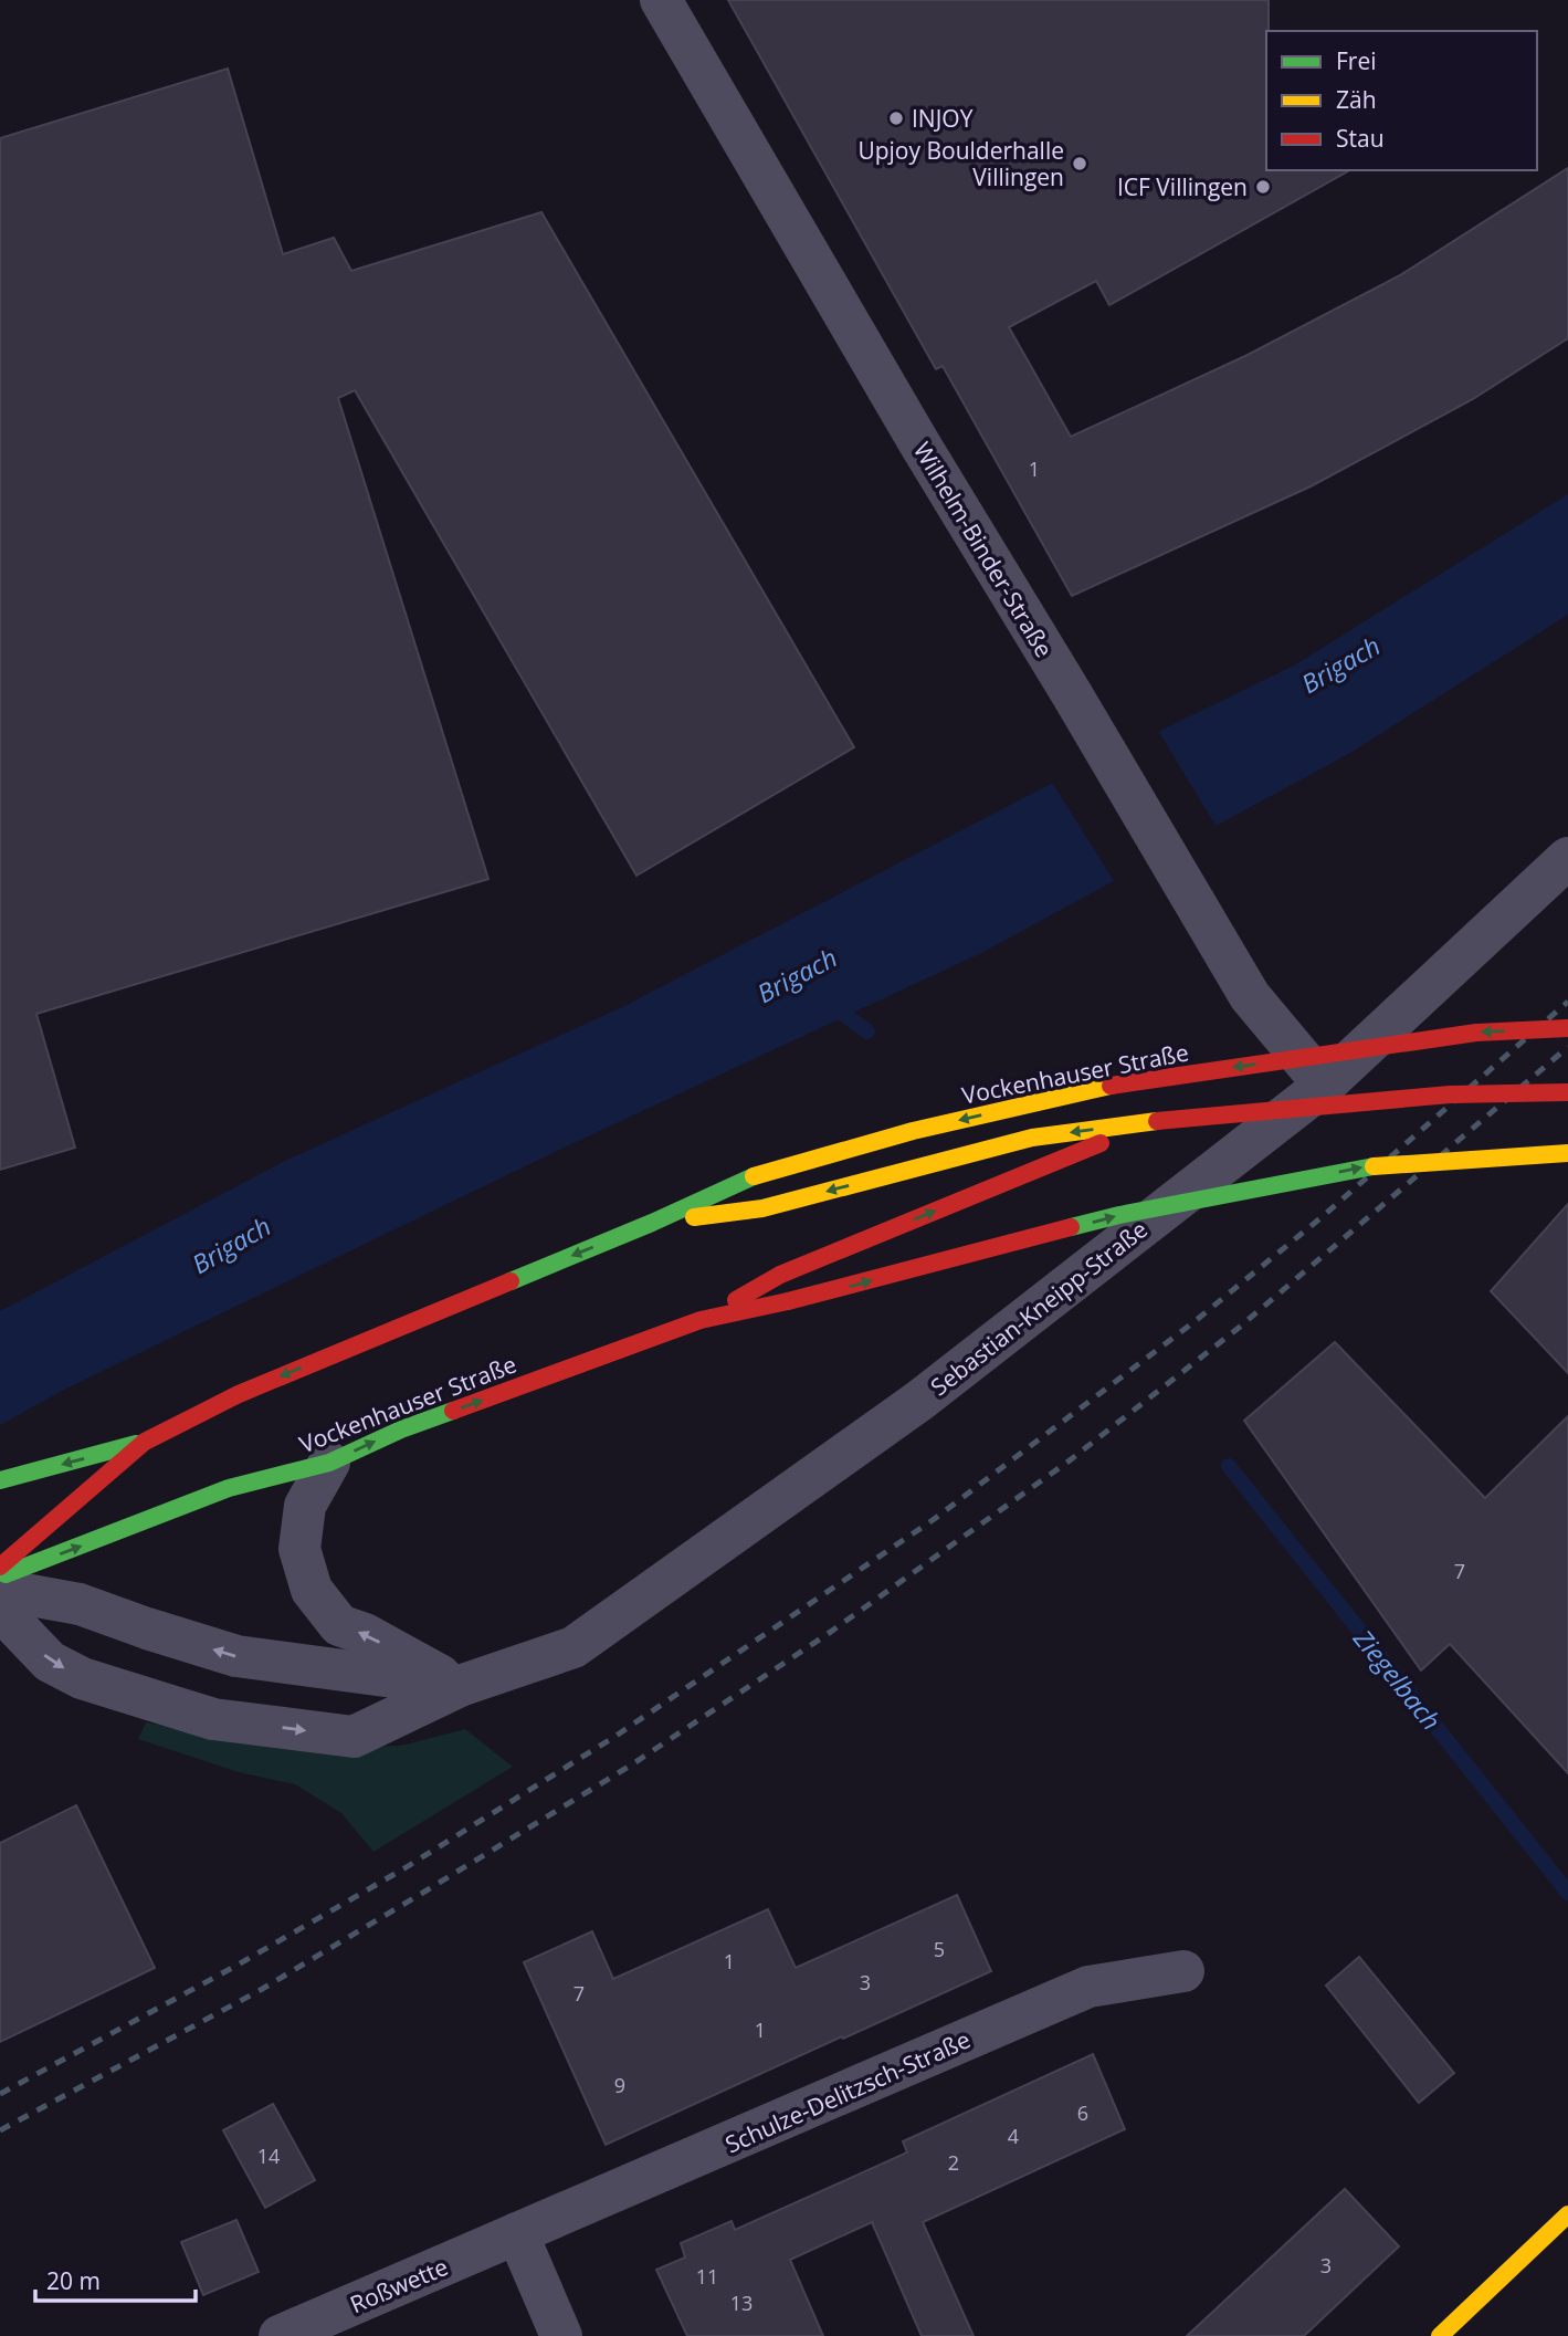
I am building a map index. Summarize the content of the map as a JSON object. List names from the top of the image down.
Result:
{
  "streets": {
    "main road": ["Vockenhauser Straße"],
    "street": [
      "Wilhelm-Binder-Straße",
      "Sebastian-Kneipp-Straße",
      "Schulze-Delitzsch-Straße",
      "Roßwette"
    ]
  },
  "crossings": [
    ["Wilhelm-Binder-Straße", "Sebastian-Kneipp-Straße"],
    ["Schulze-Delitzsch-Straße", "Roßwette"]
  ],
  "water": ["Brigach", "Ziegelbach"],
  "places": ["INJOY", "Upjoy Boulderhalle Villingen", "ICF Villingen"],
  "house_numbers": [
    "1",
    "7",
    "5",
    "1",
    "3",
    "7",
    "1",
    "9",
    "6",
    "4",
    "14",
    "2",
    "3",
    "11",
    "13"
  ],
  "legend": ["Frei", "Zäh", "Stau"],
  "scale_bar": "20 m"
}
